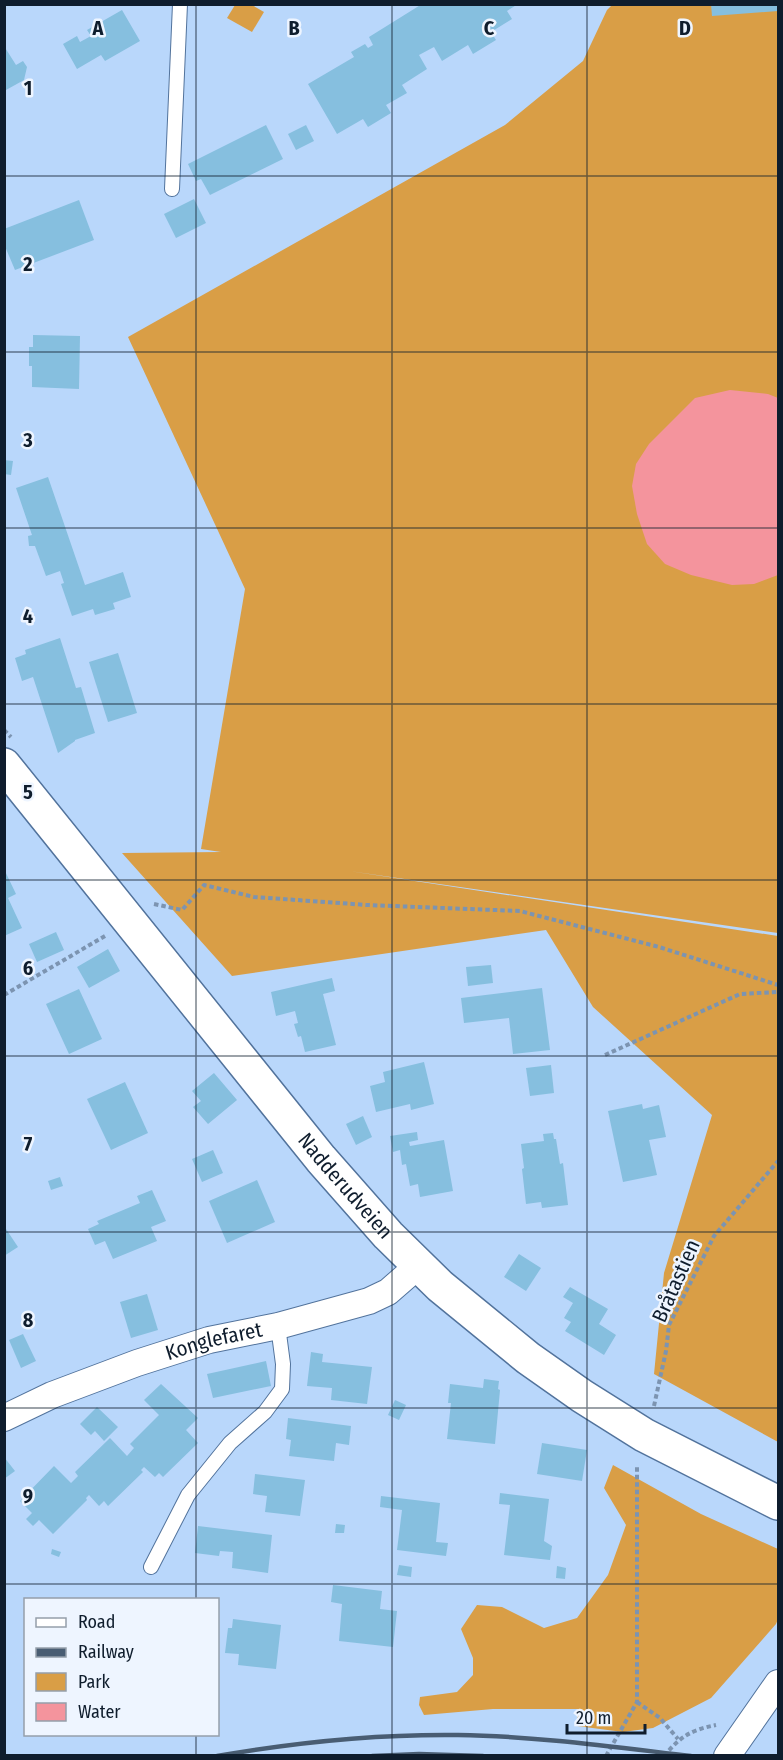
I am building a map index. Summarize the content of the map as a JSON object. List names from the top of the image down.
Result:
{
  "streets": {
    "main road": ["Nadderudveien"],
    "street": ["Konglefaret"],
    "path": ["Bråtastien"]
  },
  "crossings": [
    ["Nadderudveien", "Bråtastien"],
    ["Nadderudveien", "Konglefaret"]
  ],
  "legend": [
    "Road",
    "Railway",
    "Park",
    "Water"
  ],
  "scale_bar": "20 m",
  "grid": {
    "columns": [
      "A",
      "B",
      "C",
      "D"
    ],
    "rows": [
      "1",
      "2",
      "3",
      "4",
      "5",
      "6",
      "7",
      "8",
      "9"
    ]
  }
}
